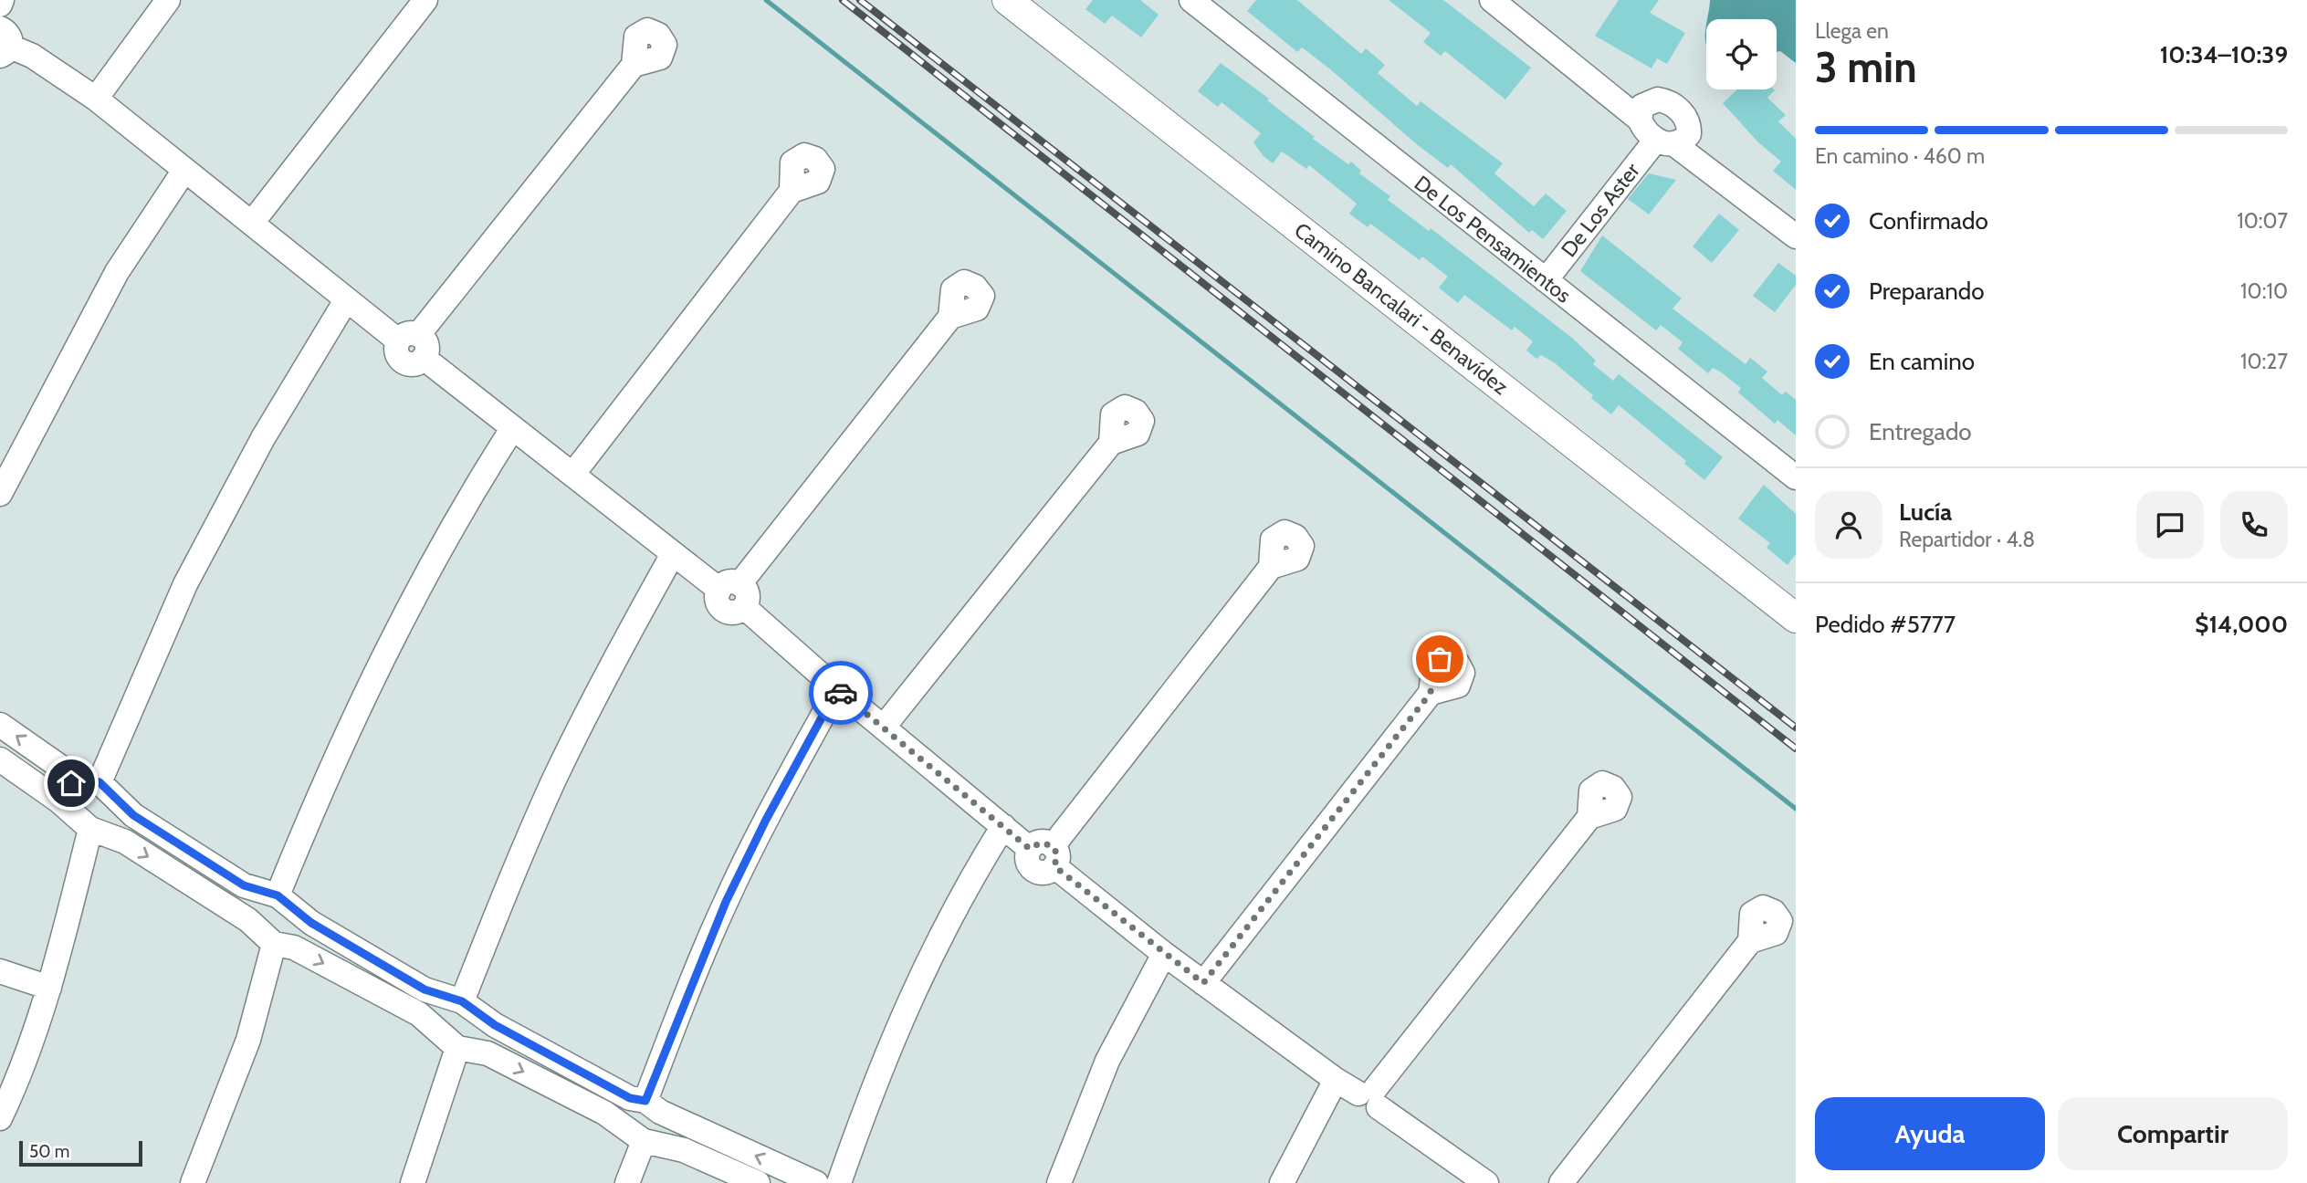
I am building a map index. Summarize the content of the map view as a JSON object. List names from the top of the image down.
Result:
{
  "streets": {
    "main road": ["Camino Bancalari - Benavídez"],
    "street": ["De Los Aster", "De Los Pensamientos"]
  },
  "crossings": [
    ["De Los Aster", "De Los Pensamientos"]
  ],
  "scale_bar": "50 m",
  "page": {
    "heading": ["3 min", "Llega en", "10:34–10:39"],
    "panel": [
      "Lucía",
      "Repartidor · 4.8",
      "Pedido #5777",
      "$14,000"
    ],
    "bar": "En camino · 460 m",
    "list": [
      ["Confirmado", "10:07"],
      ["Preparando", "10:10"],
      ["En camino", "10:27"],
      "Entregado"
    ],
    "buttons": ["Ayuda", "Compartir"],
    "scale": "50 m"
  }
}
